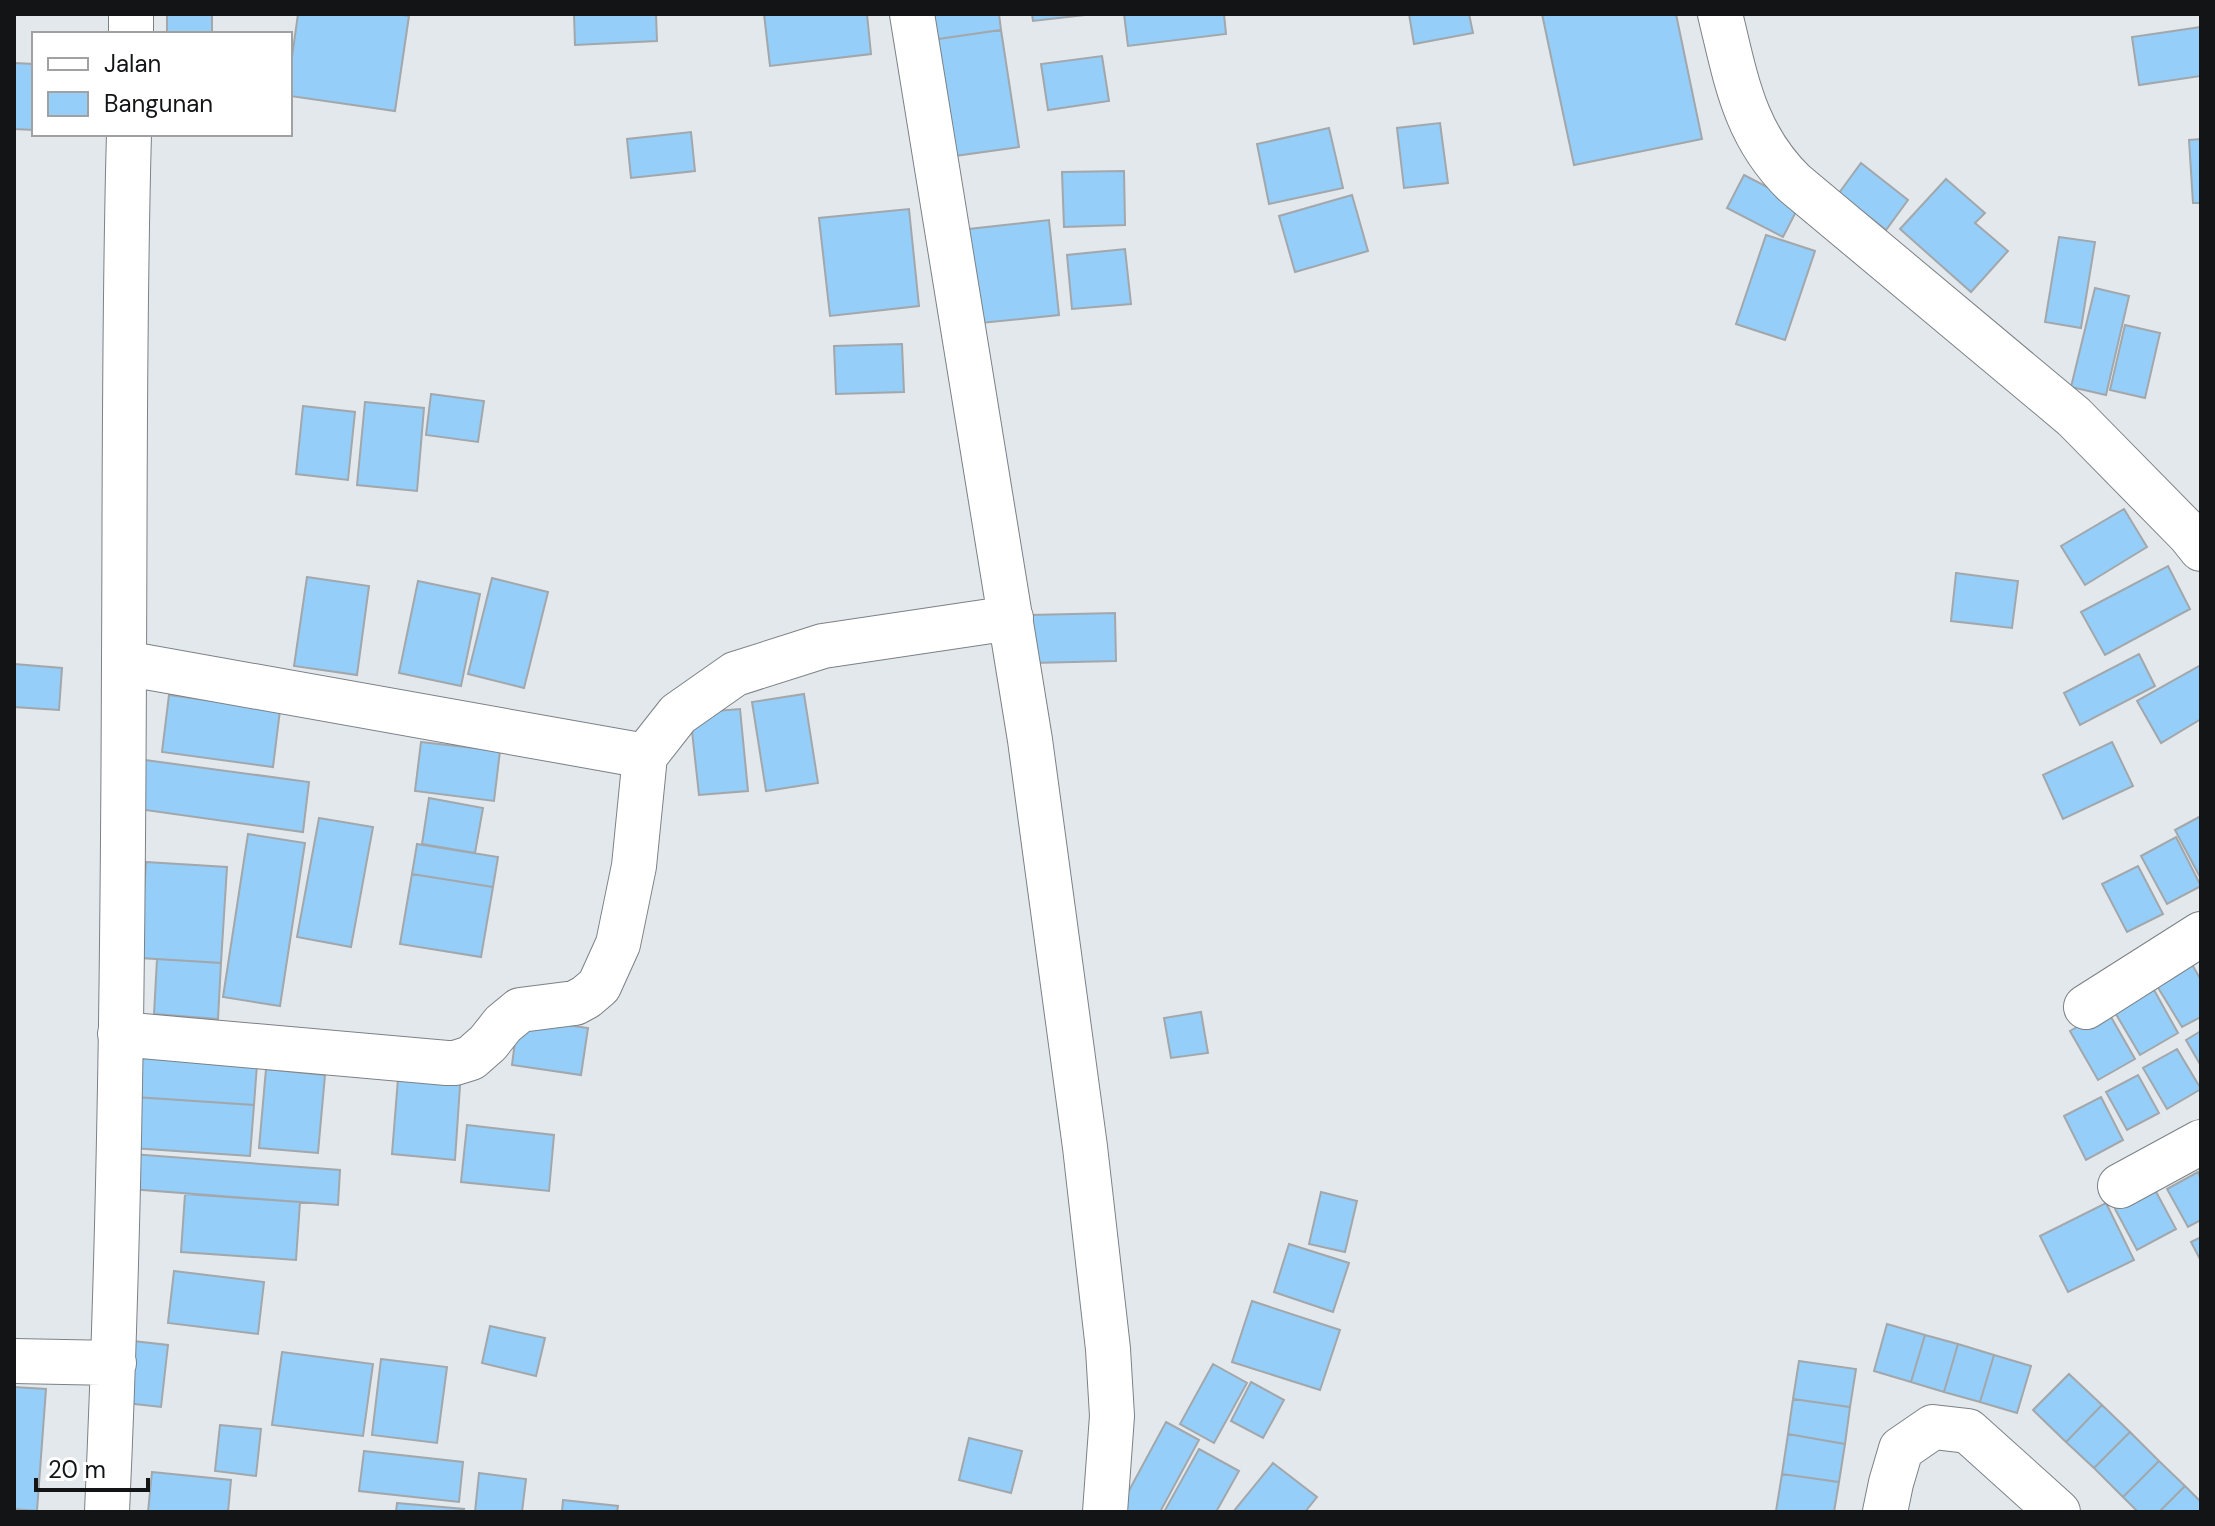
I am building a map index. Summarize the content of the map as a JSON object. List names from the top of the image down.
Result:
{
  "legend": ["Jalan", "Bangunan"],
  "scale_bar": "20 m"
}
